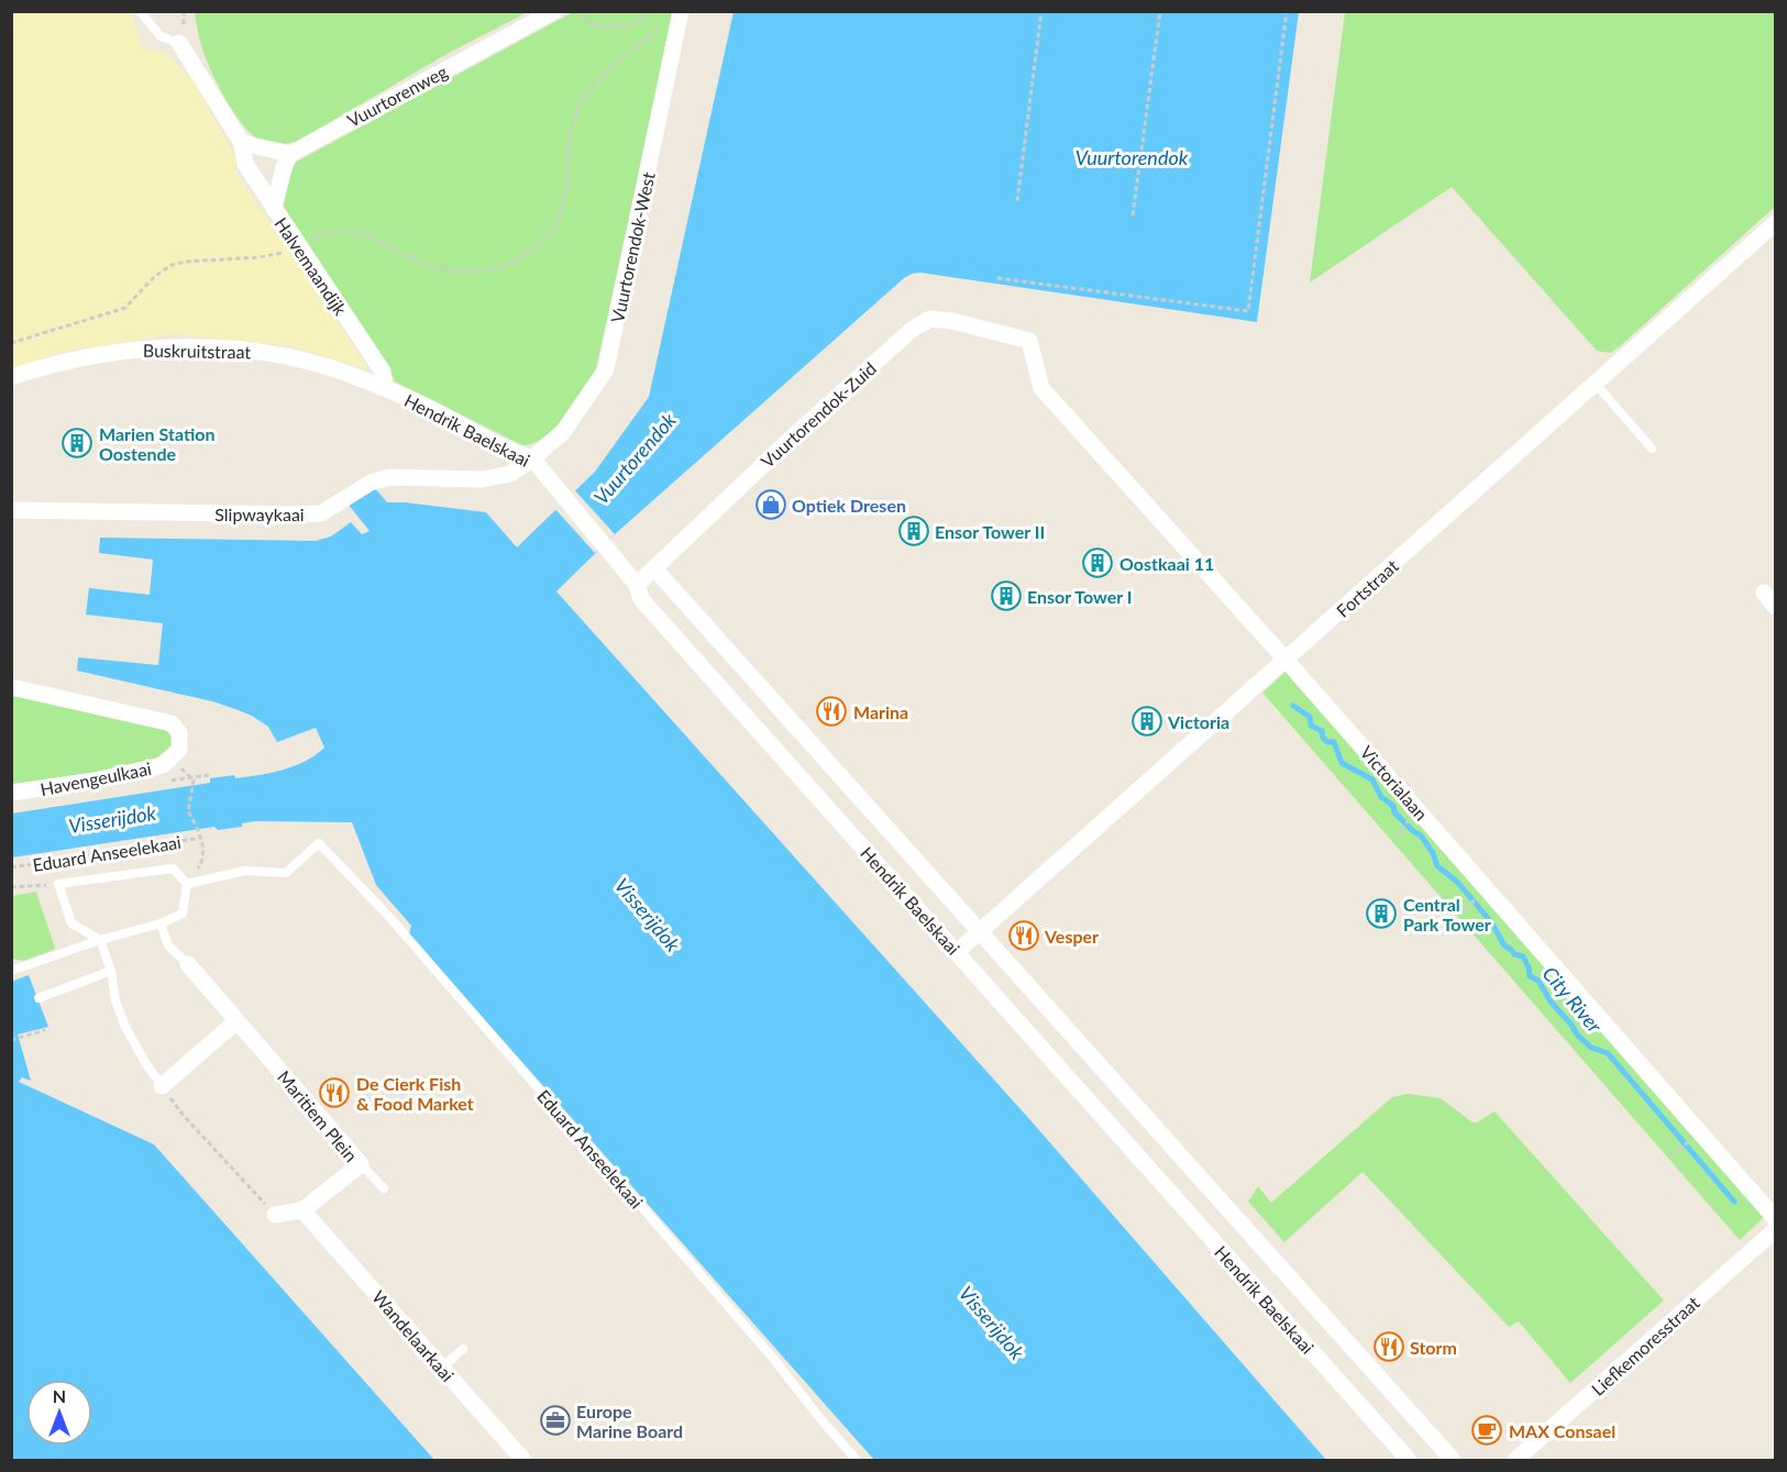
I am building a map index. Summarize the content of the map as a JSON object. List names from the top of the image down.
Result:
{
  "streets": {
    "street": [
      "Vuurtorenweg",
      "Vuurtorendok-West",
      "Halvemaandijk",
      "Buskruitstraat",
      "Vuurtorendok-Zuid",
      "Hendrik Baelskaai",
      "Slipwaykaai",
      "Fortstraat",
      "Havengeulkaai",
      "Victorialaan",
      "Maritiem Plein",
      "Wandelaarkaai",
      "Liefkemoresstraat"
    ],
    "lane": ["Eduard Anseelekaai"]
  },
  "crossings": [
    ["Vuurtorendok-West", "Hendrik Baelskaai"],
    ["Vuurtorendok-West", "Slipwaykaai"],
    ["Halvemaandijk", "Buskruitstraat"],
    ["Halvemaandijk", "Hendrik Baelskaai"],
    ["Buskruitstraat", "Hendrik Baelskaai"],
    ["Vuurtorendok-Zuid", "Hendrik Baelskaai"],
    ["Vuurtorendok-Zuid", "Victorialaan"],
    ["Hendrik Baelskaai", "Slipwaykaai"],
    ["Hendrik Baelskaai", "Fortstraat"],
    ["Fortstraat", "Victorialaan"],
    ["Maritiem Plein", "Wandelaarkaai"]
  ],
  "water": ["Vuurtorendok", "Visserijdok", "City River"],
  "places": {
    "building": [
      "Marien Station Oostende",
      "Ensor Tower II",
      "Oostkaai 11",
      "Ensor Tower I",
      "Victoria",
      "Central Park Tower"
    ],
    "shop": ["Optiek Dresen"],
    "restaurant": [
      "Marina",
      "Vesper",
      "De Cierk Fish & Food Market",
      "Storm"
    ],
    "office": ["Europe Marine Board"],
    "cafe": ["MAX Consael"]
  },
  "north": "top"
}
